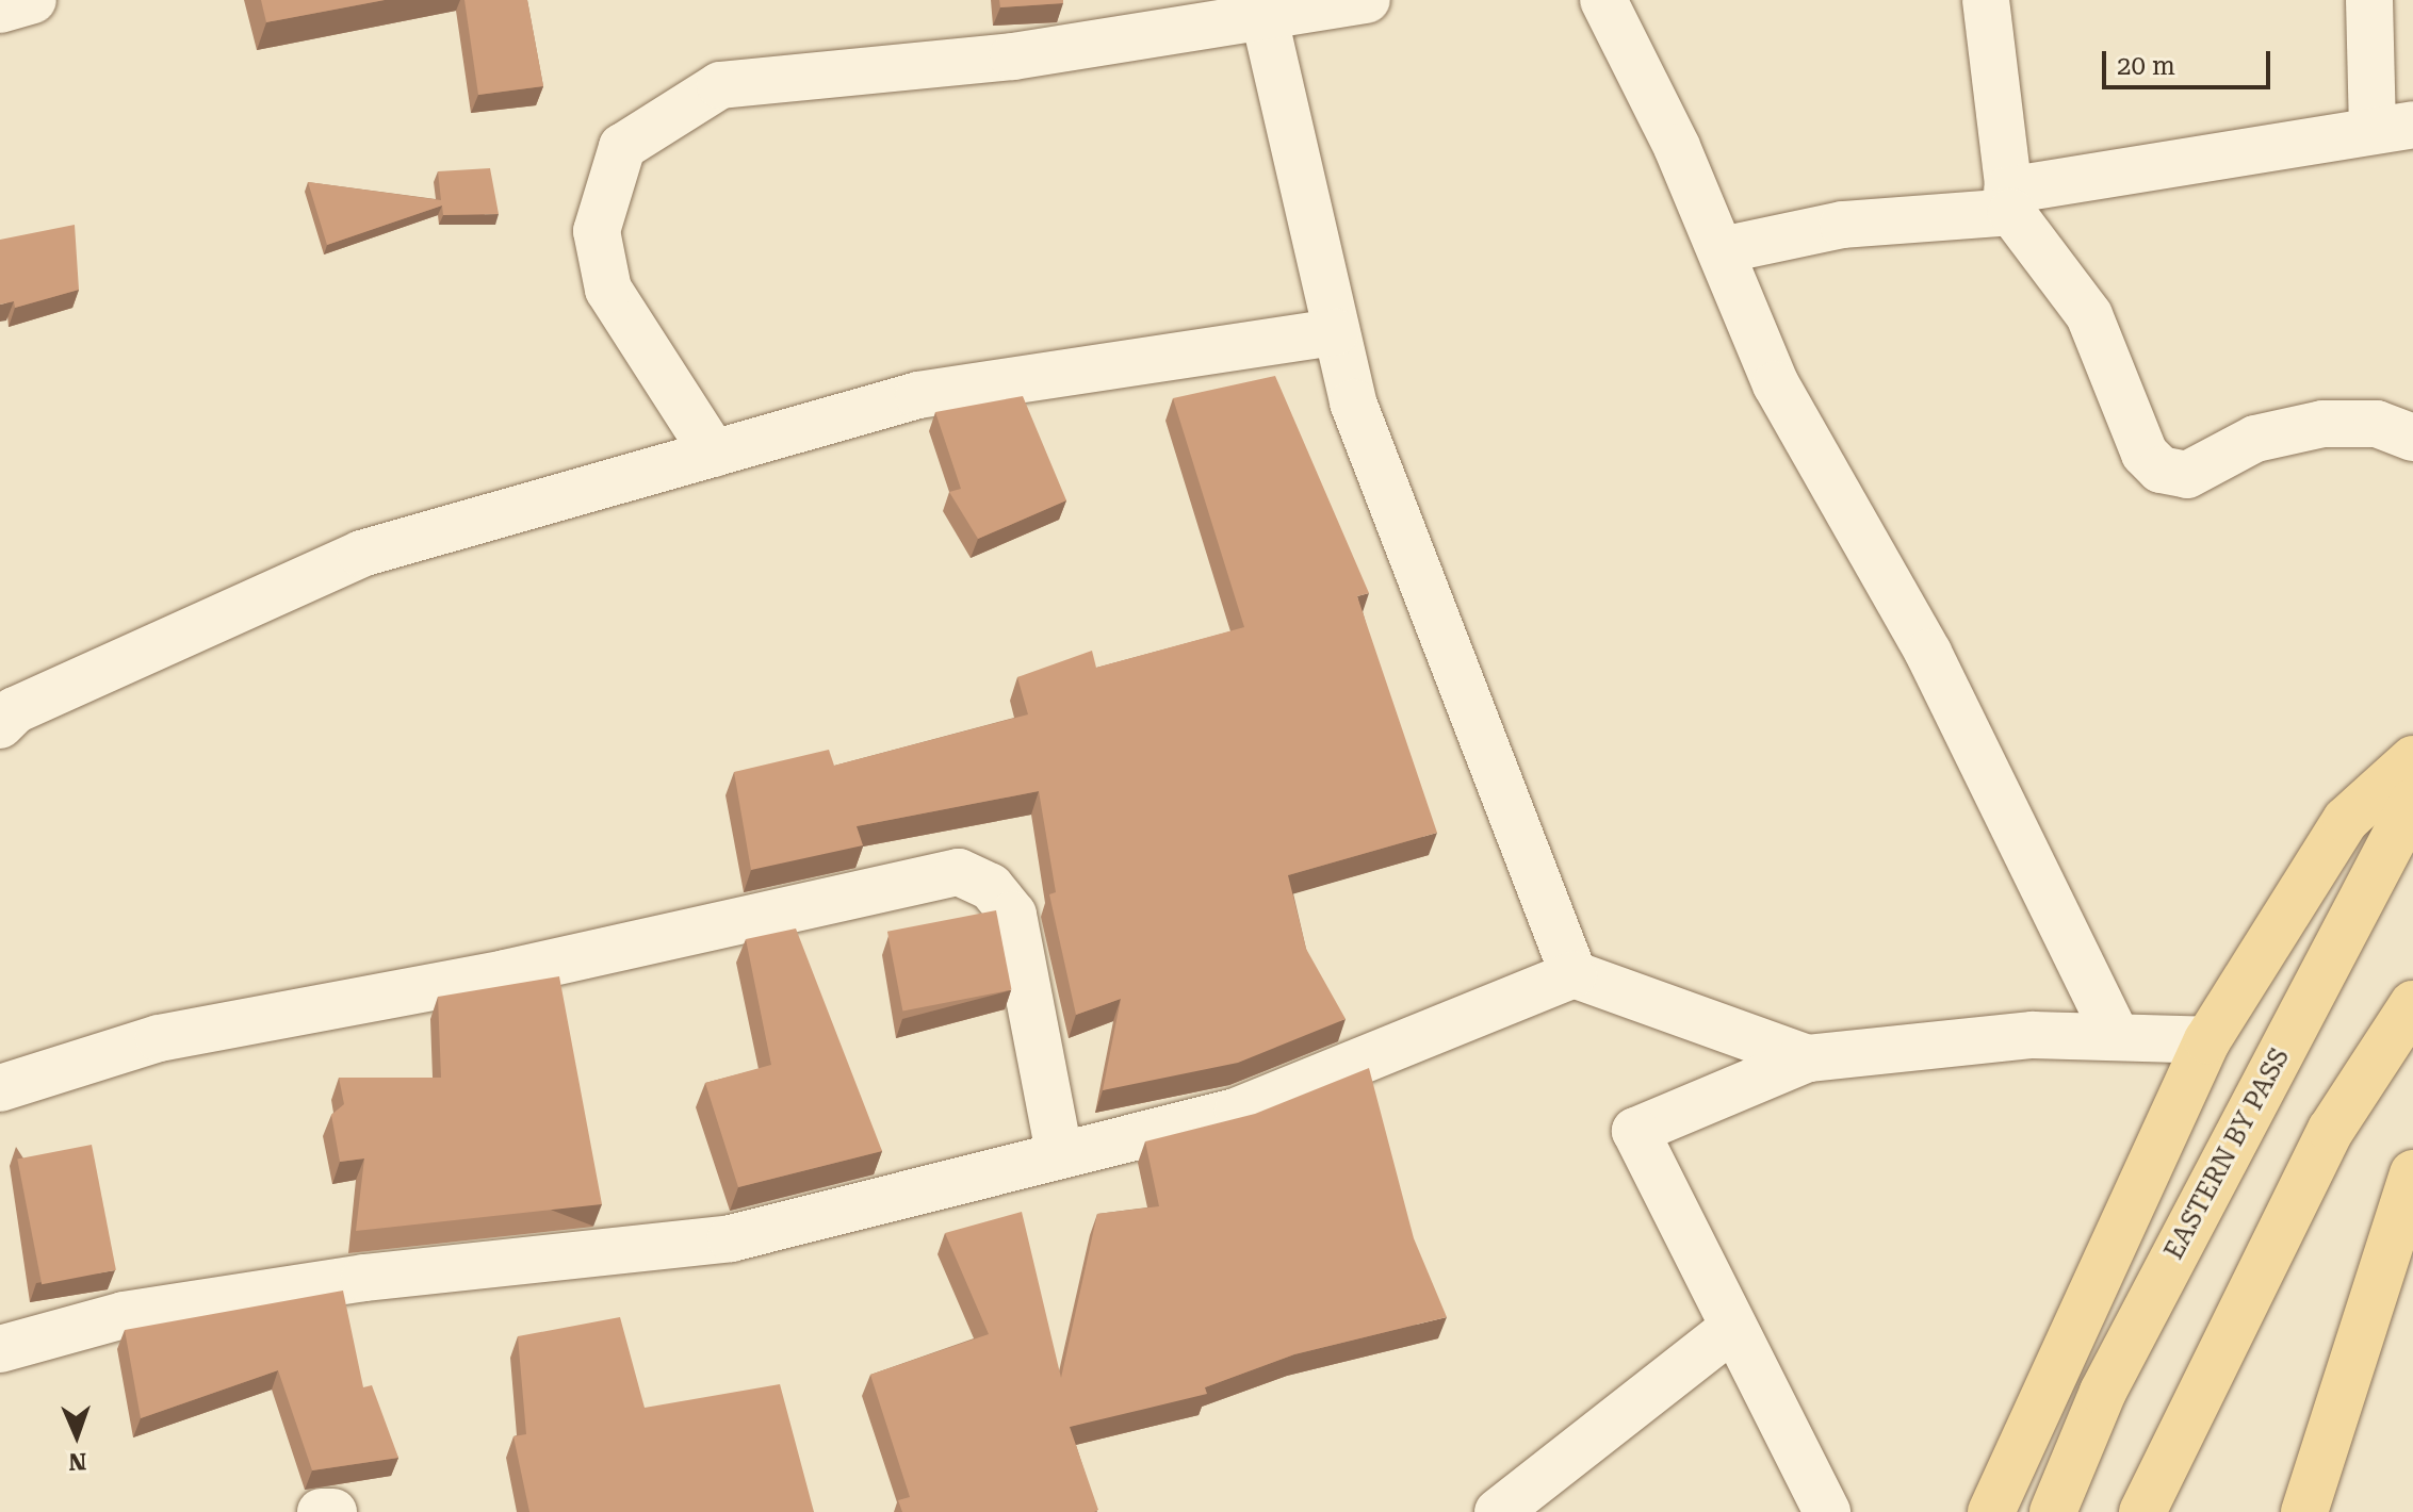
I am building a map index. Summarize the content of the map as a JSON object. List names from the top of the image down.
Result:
{
  "streets": {
    "main road": ["EASTERN BY PASS"]
  },
  "scale_bar": "20 m",
  "north": "bottom"
}
